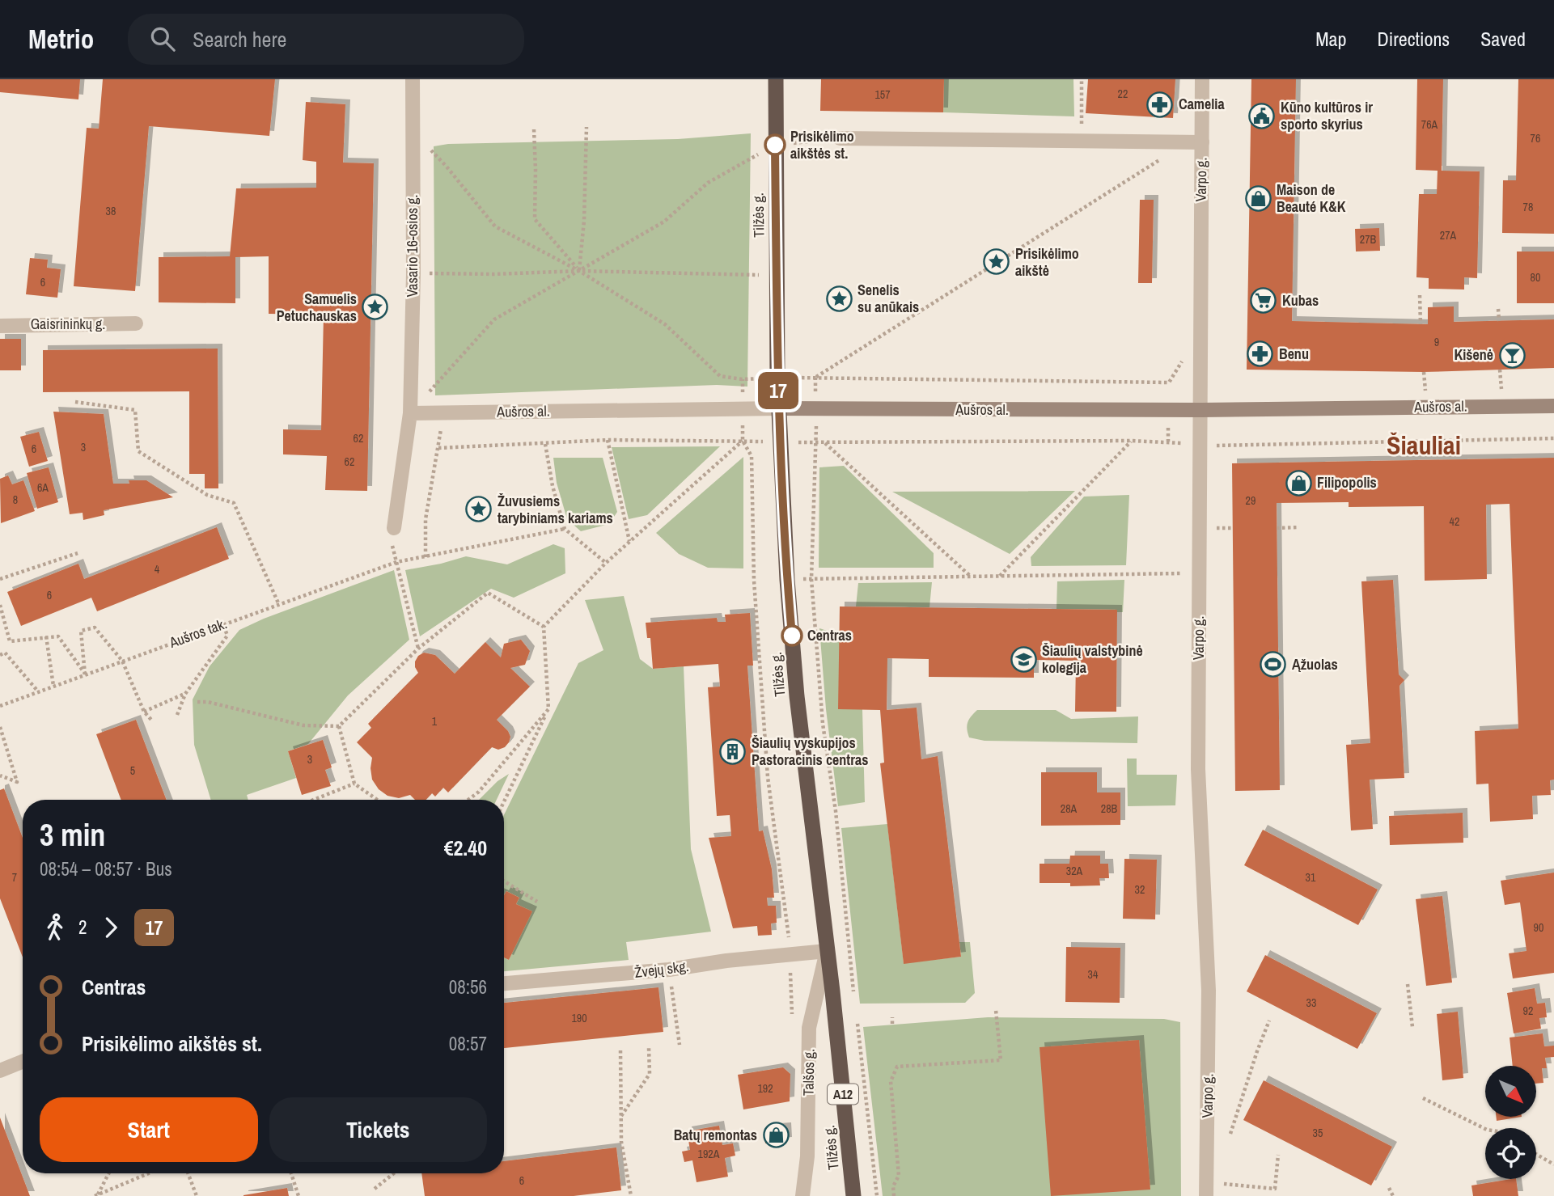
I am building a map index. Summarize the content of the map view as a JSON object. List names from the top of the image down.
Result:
{
  "streets": {
    "highway": ["Tilžės g.", "A12"],
    "main road": ["Aušros al."],
    "street": [
      "Varpo g.",
      "Vasario 16-osios g.",
      "Gaisrininkų g.",
      "Žvejų skg.",
      "Talšos g."
    ],
    "path": ["Aušros tak."]
  },
  "crossings": [
    ["Varpo g.", "Aušros al."],
    ["Tilžės g.", "Aušros al."],
    ["Tilžės g.", "Žvejų skg."],
    ["Tilžės g.", "Talšos g."],
    ["Vasario 16-osios g.", "Aušros al."],
    ["Žvejų skg.", "Talšos g."]
  ],
  "districts": ["Šiauliai"],
  "places": {
    "pharmacy": ["Camelia", "Benu"],
    "public building": ["Kūno kultūros ir sporto skyrius"],
    "other": ["Prisikėlimo aikštės st.", "Centras"],
    "shop": ["Maison de Beauté K&K", "Filipopolis", "Batų remontas"],
    "place": [
      "Prisikėlimo aikštė",
      "Senelis su anūkais",
      "Samuelis Petuchauskas",
      "Žuvusiems tarybiniams kariams"
    ],
    "supermarket": ["Kubas"],
    "bar": ["Kišenė"],
    "school or university": ["Šiaulių valstybinė kolegija"],
    "sports": ["Ąžuolas"],
    "building": ["Šiaulių vyskupijos Pastoracinis centras"]
  },
  "lines": ["bus line 17"],
  "house_numbers": [
    "22",
    "157",
    "76A",
    "76",
    "78",
    "38",
    "27A",
    "27B",
    "80",
    "6",
    "9",
    "62",
    "3",
    "6",
    "62",
    "6A",
    "8",
    "29",
    "42",
    "4",
    "6",
    "1",
    "3",
    "5",
    "28A",
    "28B",
    "32A",
    "7",
    "31",
    "32",
    "90",
    "34",
    "33",
    "92",
    "190",
    "192",
    "35",
    "192A",
    "6"
  ],
  "north": "bottom right",
  "page": {
    "header": "Metrio",
    "search": "Search here",
    "nav": ["Map", "Directions", "Saved"],
    "on_map": "17",
    "heading": ["3 min", "08:54 – 08:57 · Bus", "€2.40"],
    "legs": ["2", "17"],
    "list": [
      {
        "name": "Centras",
        "value": "08:56"
      },
      {
        "name": "Prisikėlimo aikštės st.",
        "value": "08:57"
      }
    ],
    "buttons": ["Start", "Tickets"]
  }
}
